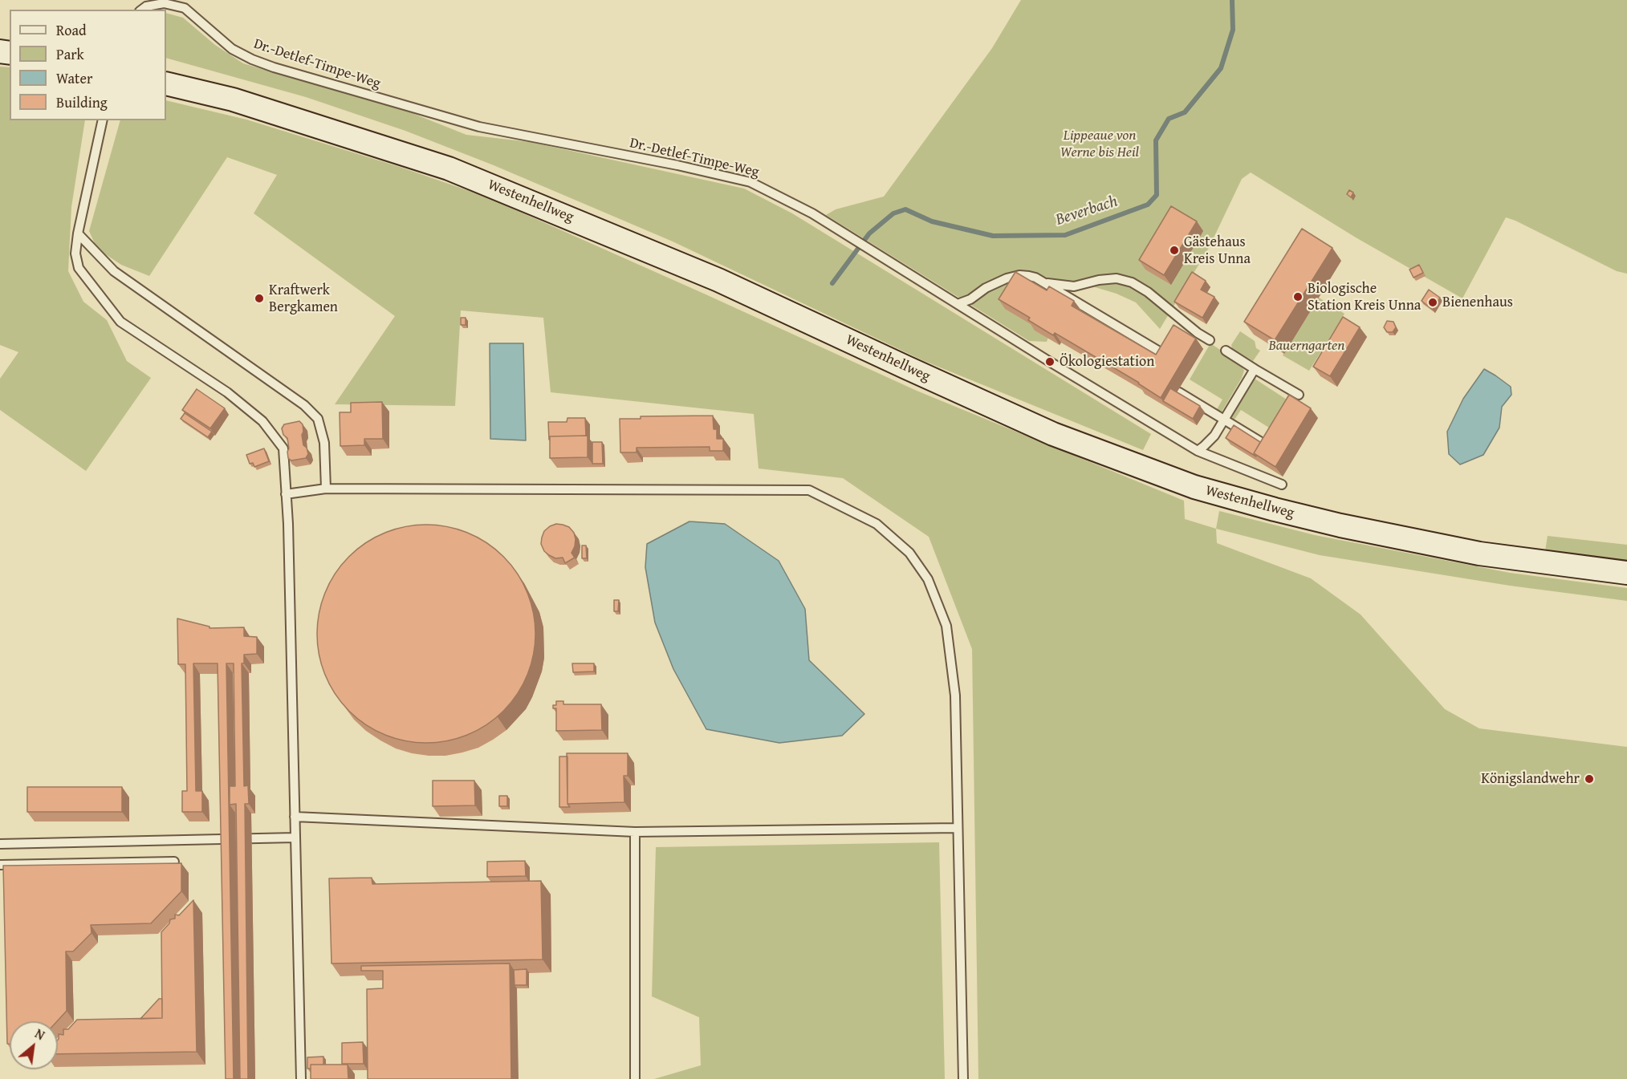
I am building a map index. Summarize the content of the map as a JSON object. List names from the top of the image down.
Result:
{
  "streets": {
    "main road": ["Westenhellweg"],
    "lane": ["Dr.-Detlef-Timpe-Weg"]
  },
  "water": ["Beverbach"],
  "parks": ["Lippeaue von Werne bis Heil", "Bauerngarten"],
  "places": [
    "Gästehaus Kreis Unna",
    "Biologische Station Kreis Unna",
    "Kraftwerk Bergkamen",
    "Bienenhaus",
    "Ökologiestation",
    "Königslandwehr"
  ],
  "legend": [
    "Road",
    "Park",
    "Water",
    "Building"
  ],
  "north": "top right"
}
